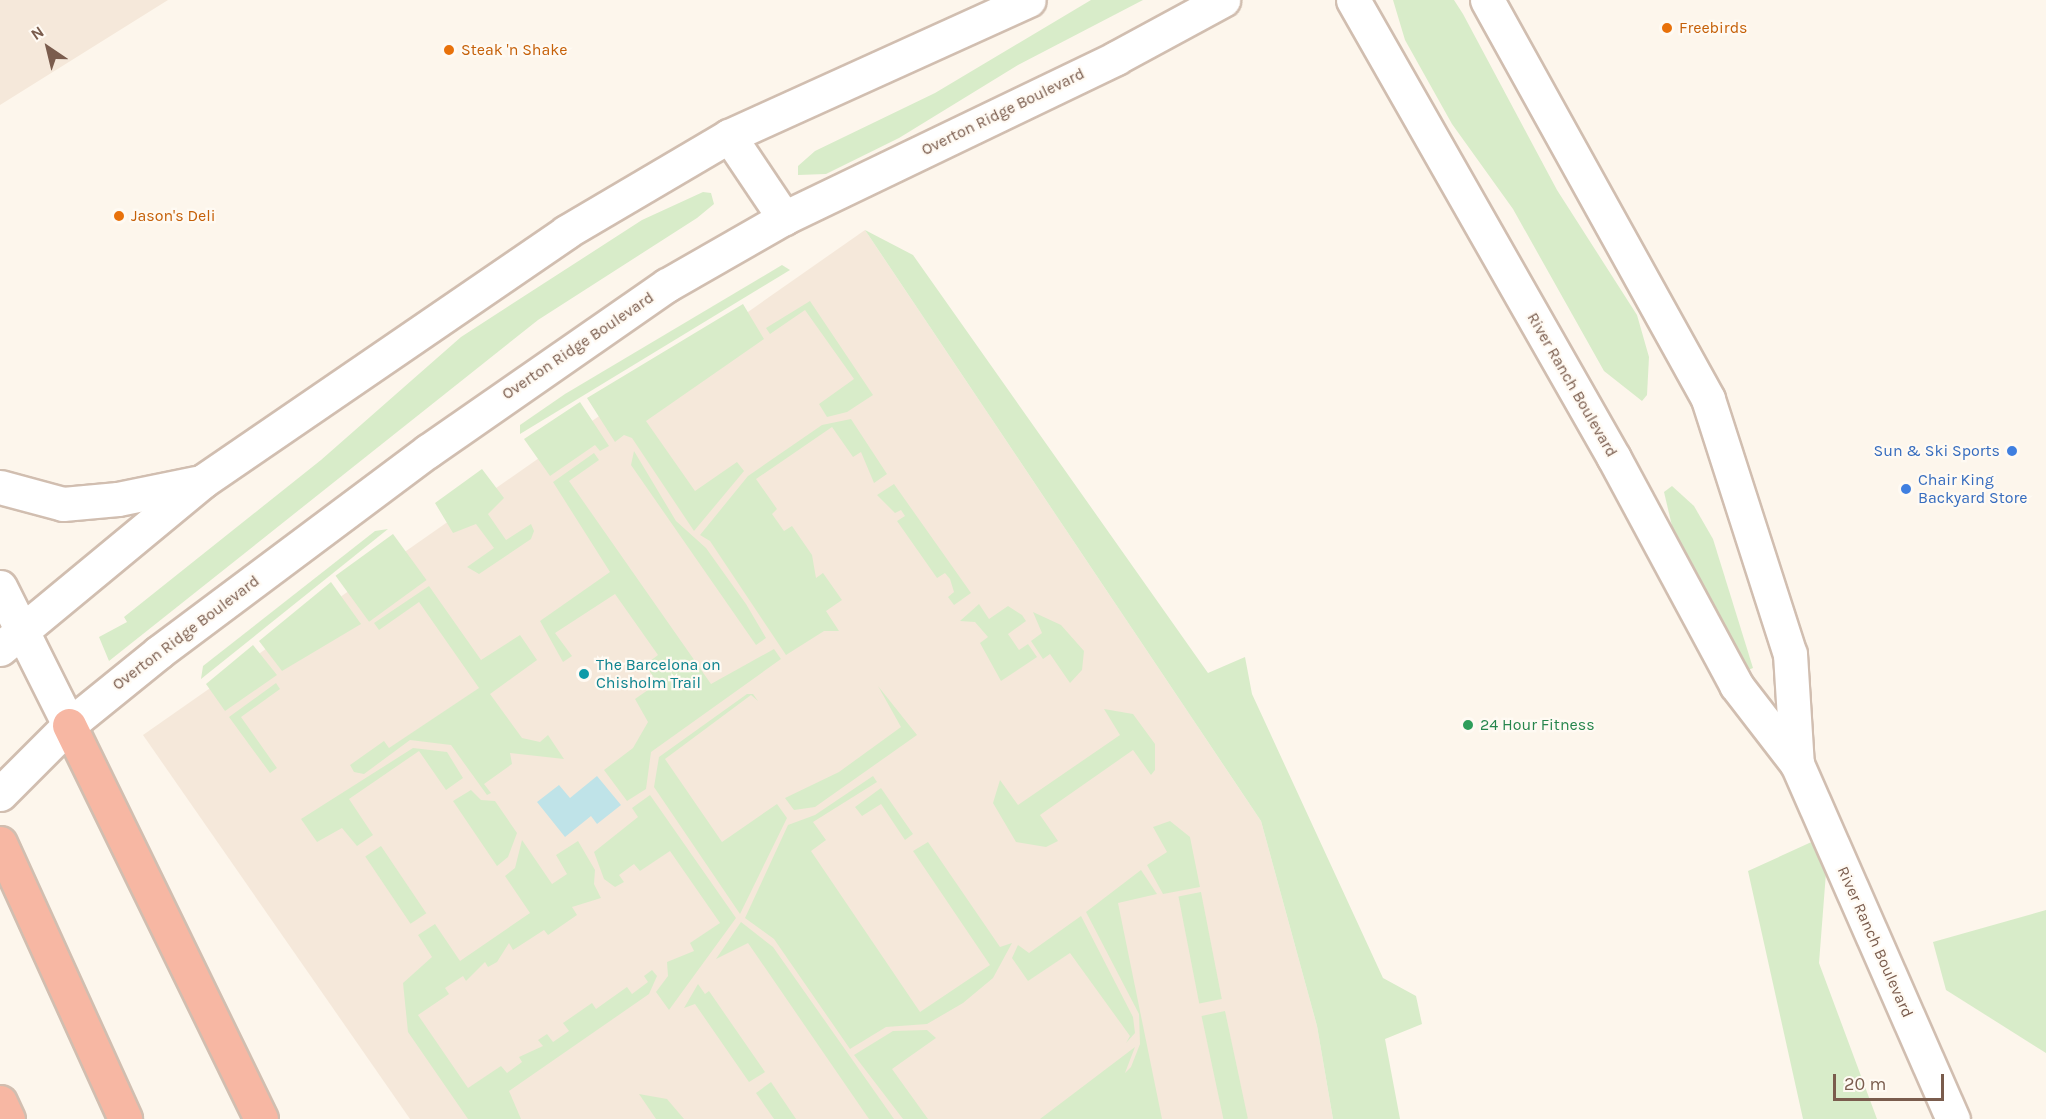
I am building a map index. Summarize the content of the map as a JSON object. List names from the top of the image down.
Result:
{
  "streets": {
    "street": ["Overton Ridge Boulevard", "River Ranch Boulevard"]
  },
  "places": [
    "Freebirds",
    "Steak 'n Shake",
    "Jason's Deli",
    "Sun & Ski Sports",
    "Chair King Backyard Store",
    "The Barcelona on Chisholm Trail",
    "24 Hour Fitness"
  ],
  "scale_bar": "20 m",
  "north": "top left"
}
